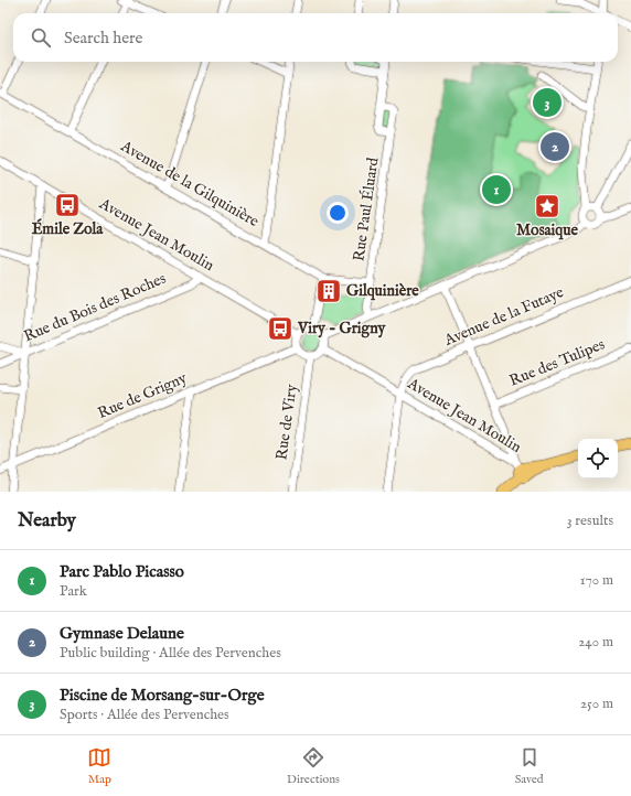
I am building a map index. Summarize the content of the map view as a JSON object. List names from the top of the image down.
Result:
{
  "streets": {
    "street": [
      "Avenue de la Gilquinière",
      "Rue Paul Éluard",
      "Avenue Jean Moulin",
      "Rue du Bois des Roches",
      "Avenue de la Futaye",
      "Rue des Tulipes",
      "Rue de Grigny",
      "Rue de Viry"
    ]
  },
  "crossings": [
    ["Avenue de la Gilquinière", "Rue Paul Éluard"],
    ["Avenue Jean Moulin", "Rue du Bois des Roches"],
    ["Avenue Jean Moulin", "Avenue de la Futaye"],
    ["Avenue Jean Moulin", "Rue de Grigny"],
    ["Avenue Jean Moulin", "Rue de Viry"],
    ["Rue de Grigny", "Rue de Viry"]
  ],
  "places": {
    "bus stop": ["Émile Zola", "Viry - Grigny"],
    "place": ["Mosaique"],
    "building": ["Gilquinière"]
  },
  "page": {
    "search": "Search here",
    "pins": ["3", "2", "1"],
    "heading": ["Nearby", "3 results"],
    "list": [
      {
        "mark": "1",
        "name": "Parc Pablo Picasso",
        "note": "Park",
        "value": "170 m"
      },
      {
        "mark": "2",
        "name": "Gymnase Delaune",
        "note": "Public building · Allée des Pervenches",
        "value": "240 m"
      },
      {
        "mark": "3",
        "name": "Piscine de Morsang-sur-Orge",
        "note": "Sports · Allée des Pervenches",
        "value": "250 m"
      }
    ],
    "nav": ["Map", "Directions", "Saved"]
  }
}
